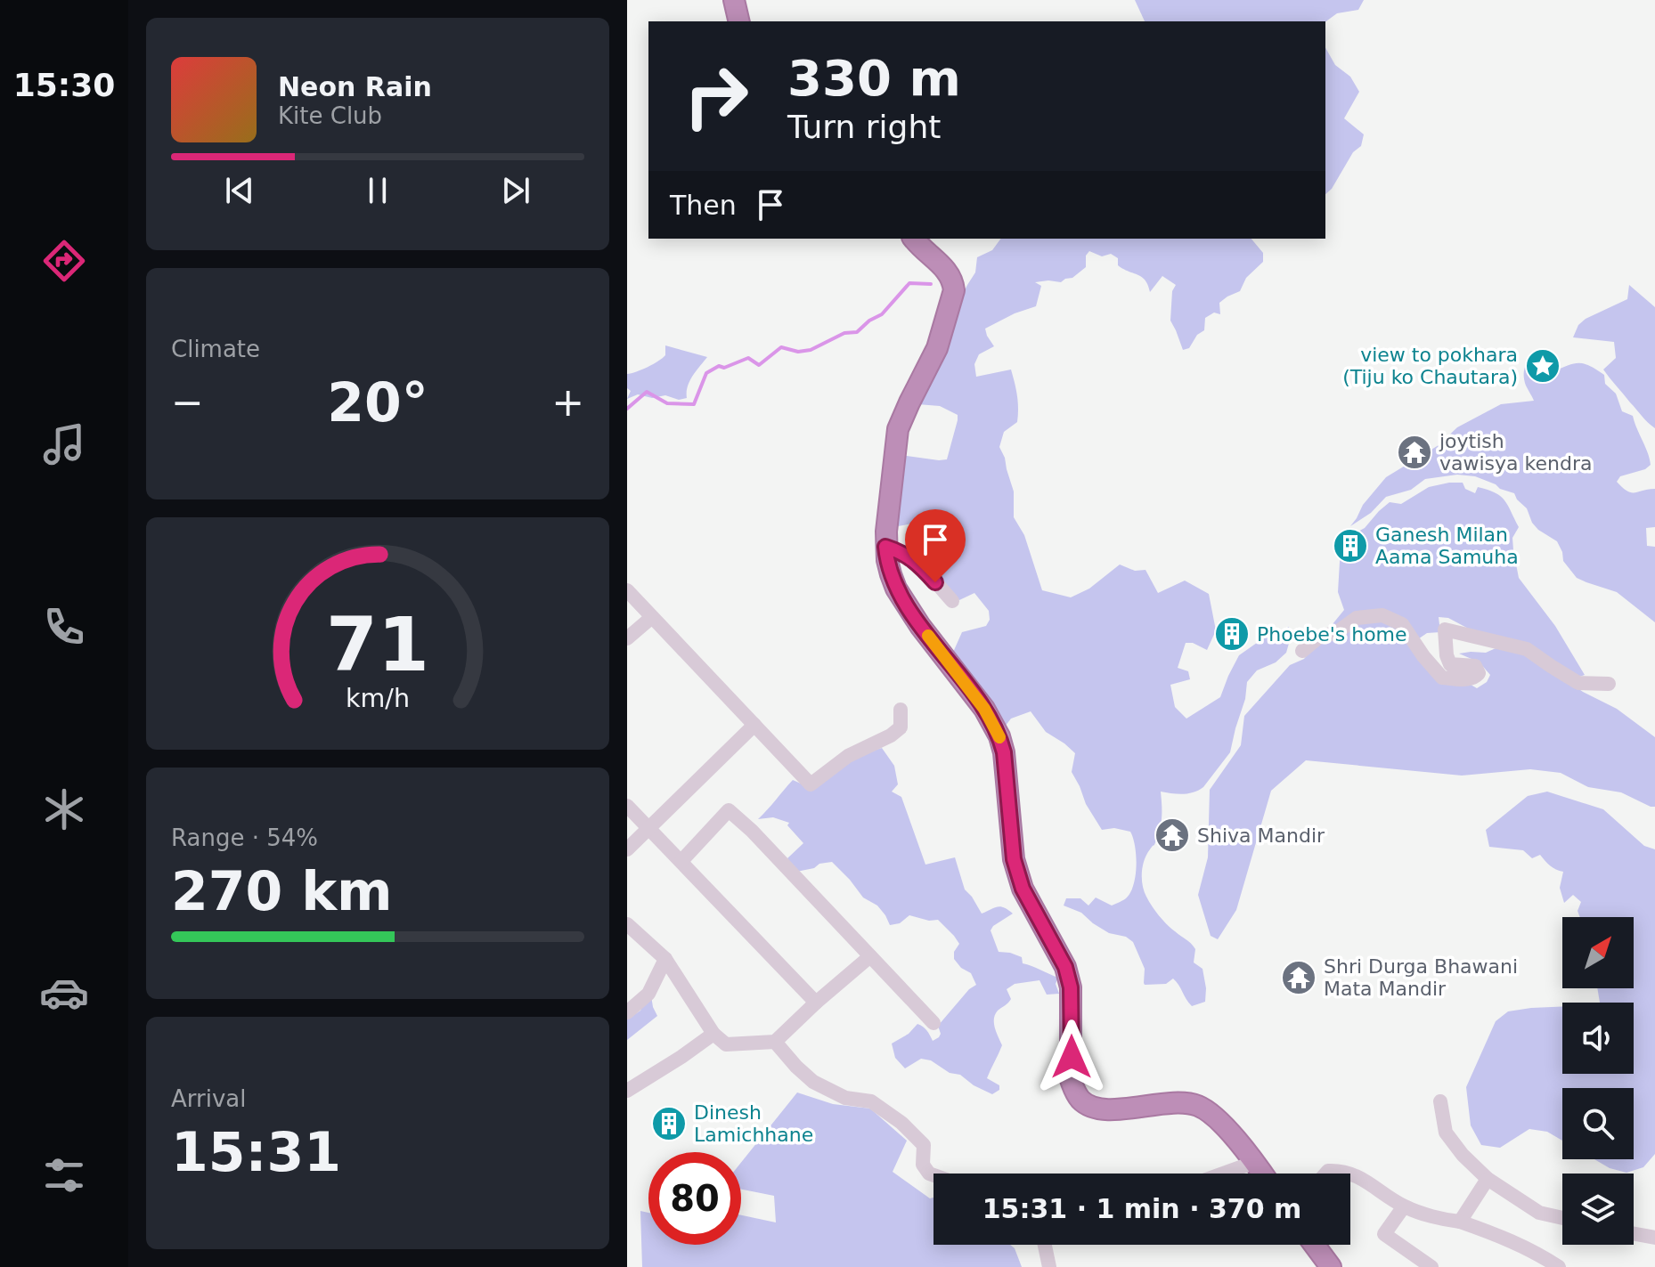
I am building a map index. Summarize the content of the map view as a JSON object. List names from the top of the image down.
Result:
{
  "places": {
    "place": ["view to pokhara (Tiju ko Chautara)"],
    "temple": ["joytish vawisya kendra", "Shiva Mandir", "Shri Durga Bhawani Mata Mandir"],
    "building": ["Ganesh Milan Aama Samuha", "Phoebe's home", "Dinesh Lamichhane"]
  },
  "north": "top right",
  "page": {
    "tabs": "15:30",
    "turn": ["330 m", "Turn right"],
    "song": ["Neon Rain", "Kite Club"],
    "then": "Then",
    "tile": [
      "Climate",
      ["Range · 54%", "270 km"],
      ["Arrival", "15:31"]
    ],
    "heat": ["−", "20°", "+"],
    "limit": "80",
    "trip": "15:31 · 1 min · 370 m",
    "gauge": ["71", "km/h"]
  }
}
